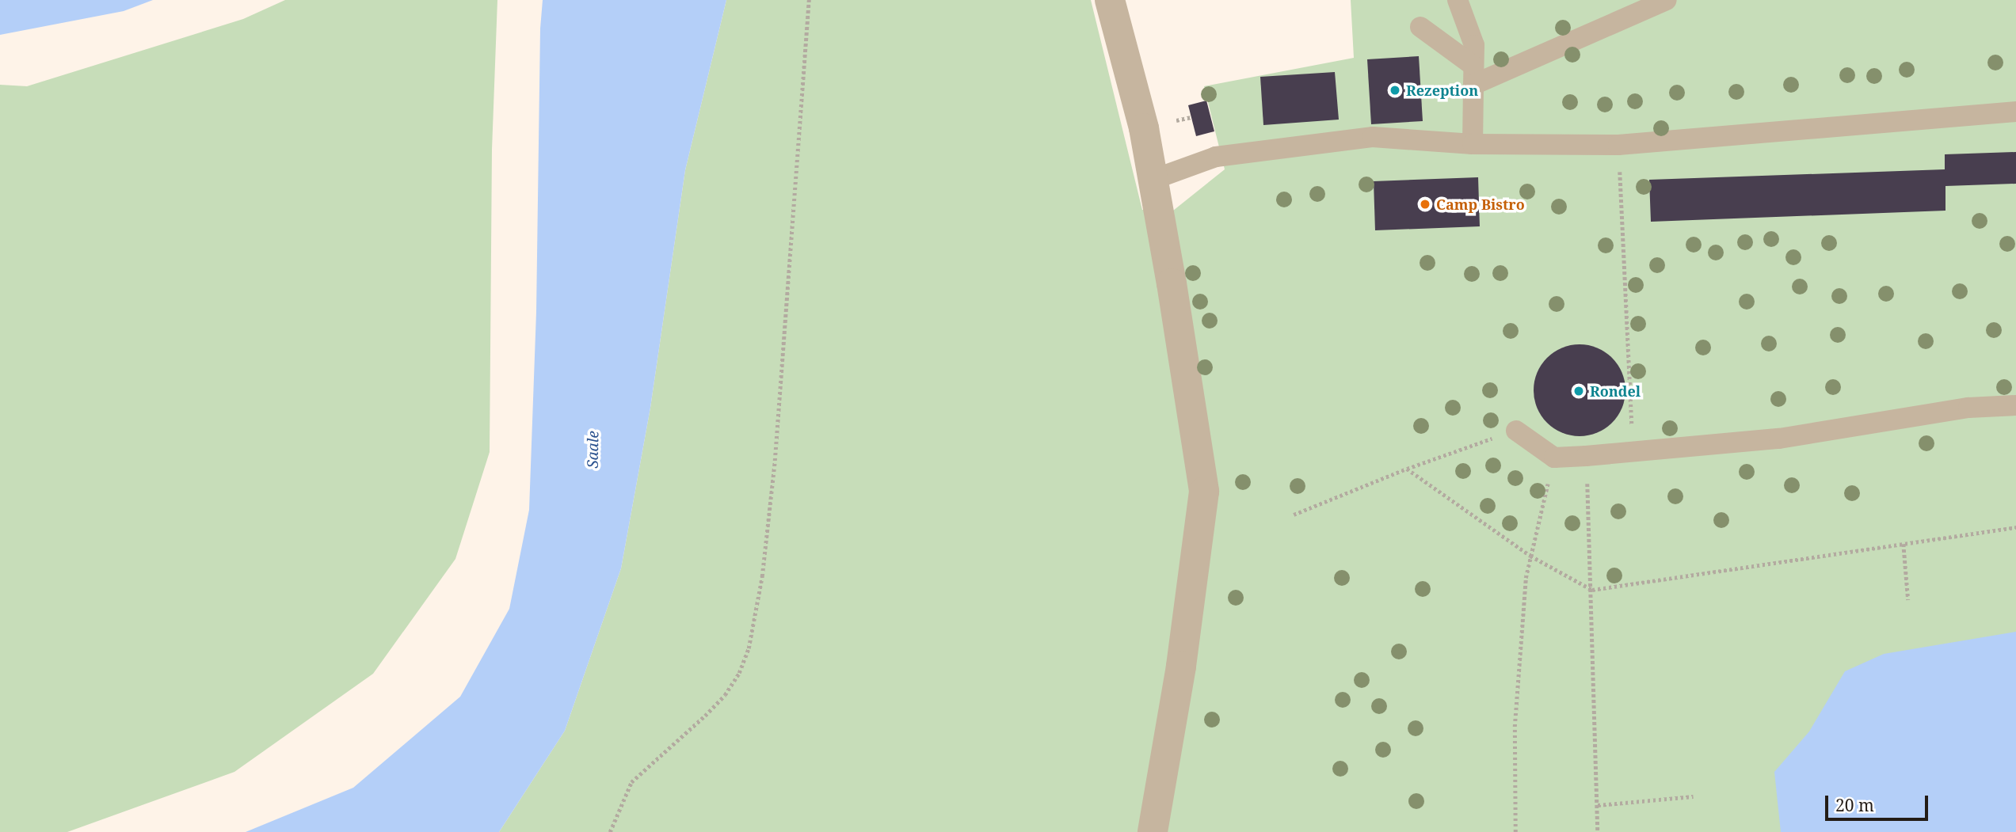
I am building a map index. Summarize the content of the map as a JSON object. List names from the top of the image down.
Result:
{
  "water": ["Saale"],
  "places": ["Rezeption", "Camp Bistro", "Rondel"],
  "scale_bar": "20 m"
}
